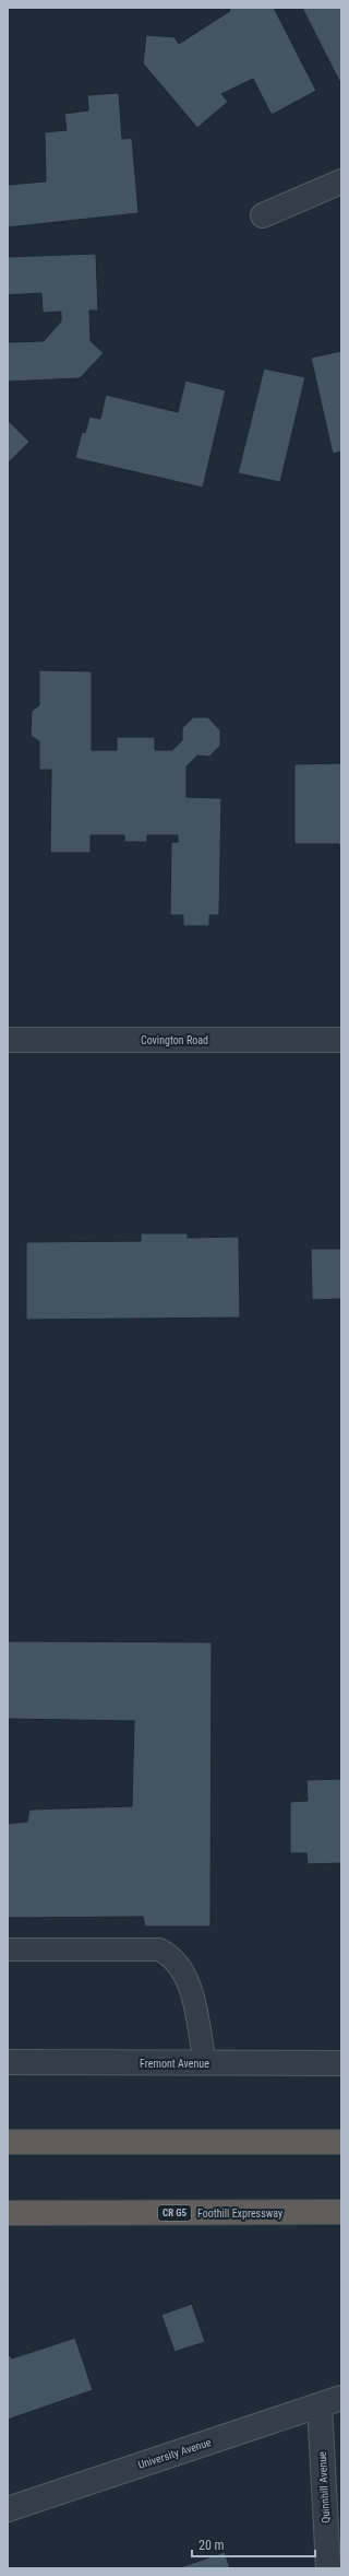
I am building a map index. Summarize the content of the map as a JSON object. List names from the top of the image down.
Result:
{
  "streets": {
    "highway": ["CR G5", "Foothill Expressway"],
    "street": [
      "Covington Road",
      "Fremont Avenue",
      "University Avenue",
      "Quinnhill Avenue"
    ]
  },
  "crossings": [
    ["University Avenue", "Quinnhill Avenue"]
  ],
  "scale_bar": "20 m"
}
